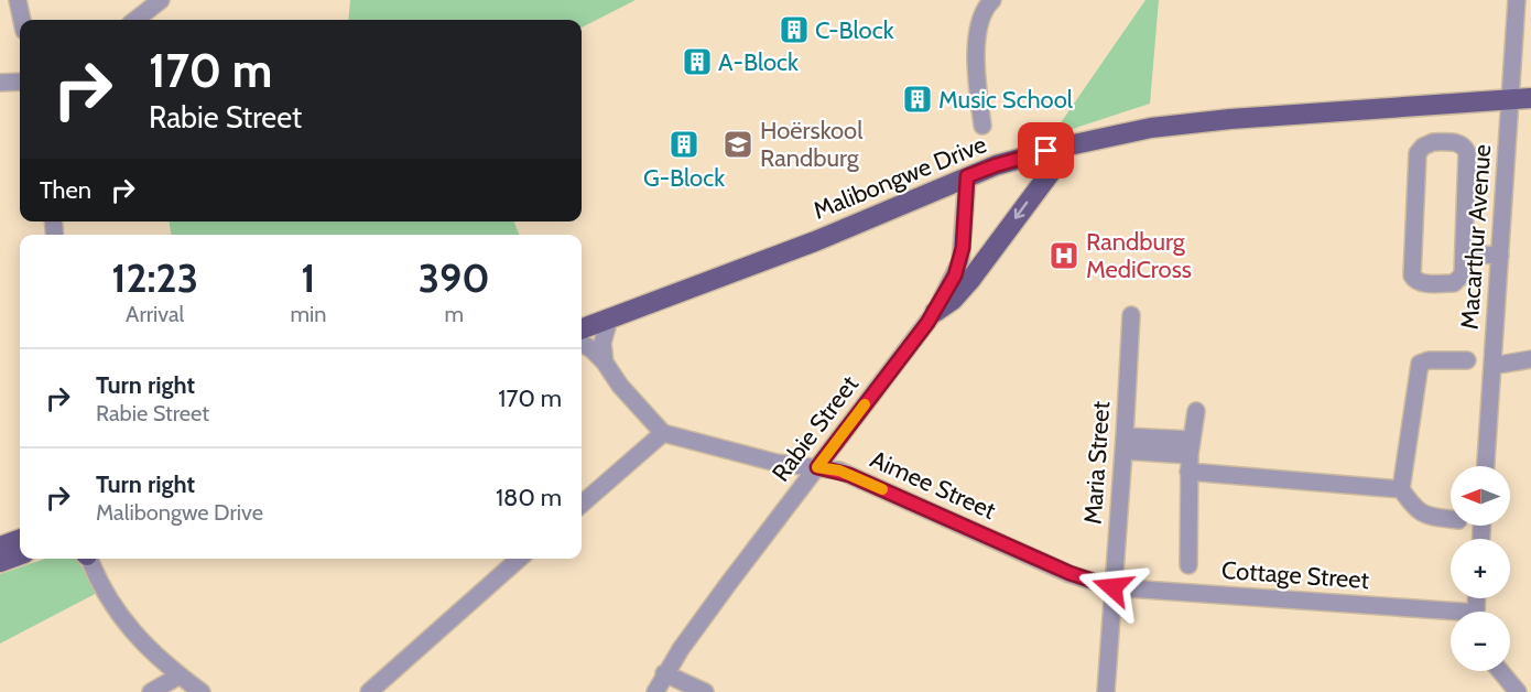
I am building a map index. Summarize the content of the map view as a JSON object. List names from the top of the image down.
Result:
{
  "streets": {
    "main road": ["Malibongwe Drive"],
    "street": [
      "Macarthur Avenue",
      "Rabie Street",
      "Maria Street",
      "Aimee Street",
      "Cottage Street"
    ]
  },
  "crossings": [
    ["Malibongwe Drive", "Macarthur Avenue"],
    ["Malibongwe Drive", "Rabie Street"],
    ["Rabie Street", "Aimee Street"],
    ["Maria Street", "Aimee Street"],
    ["Maria Street", "Cottage Street"],
    ["Aimee Street", "Cottage Street"]
  ],
  "places": {
    "building": [
      "C-Block",
      "A-Block",
      "Music School",
      "G-Block"
    ],
    "school or university": ["Hoërskool Randburg"],
    "hospital": ["Randburg MediCross"]
  },
  "north": "left",
  "page": {
    "turn": ["170 m", "Rabie Street"],
    "then": "Then",
    "eta": [
      "12:23",
      "Arrival",
      "1",
      "min",
      "390",
      "m"
    ],
    "list": [
      {
        "name": "Turn right",
        "note": "Rabie Street",
        "value": "170 m"
      },
      {
        "name": "Turn right",
        "note": "Malibongwe Drive",
        "value": "180 m"
      }
    ],
    "map_buttons": ["+", "−"]
  }
}
